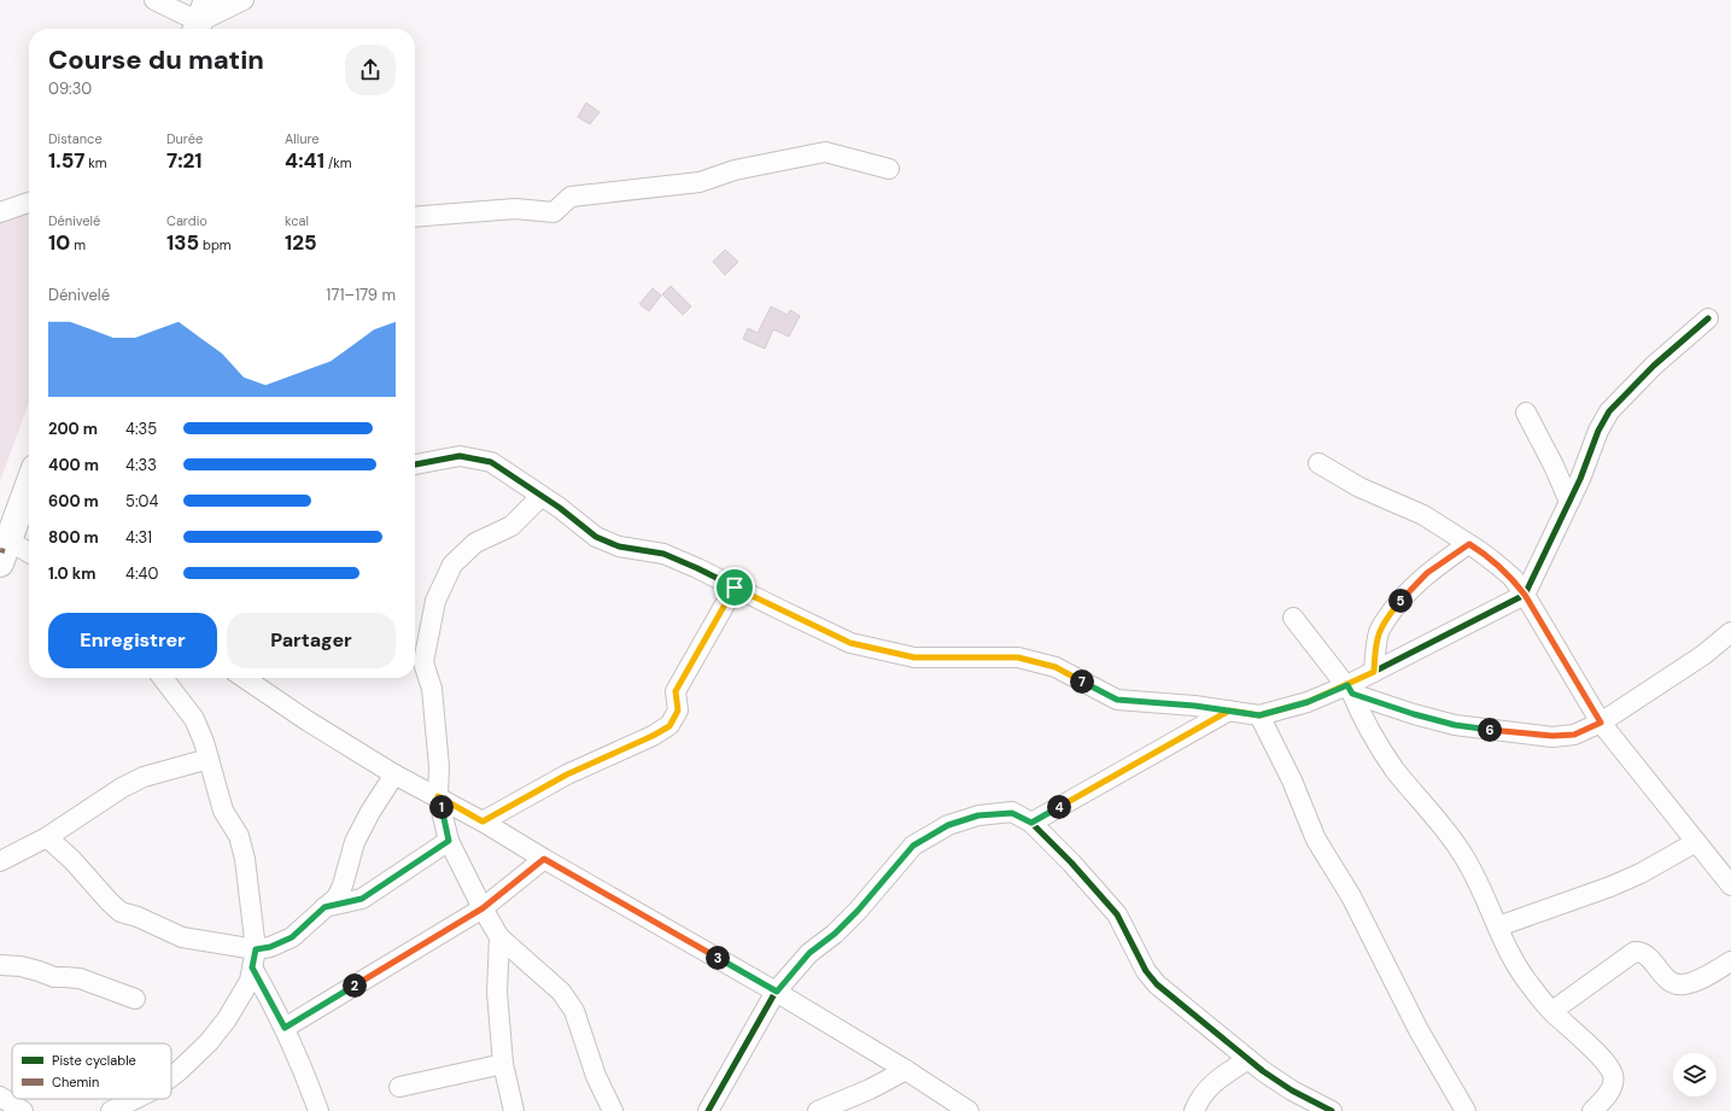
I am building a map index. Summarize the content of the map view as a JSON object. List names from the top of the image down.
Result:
{
  "legend": ["Piste cyclable", "Chemin"],
  "page": {
    "heading": ["Course du matin", "09:30"],
    "stats": [
      ["Distance", "1.57 km"],
      ["Durée", "7:21"],
      ["Allure", "4:41 /km"],
      ["Dénivelé", "10 m"],
      ["Cardio", "135 bpm"],
      ["kcal", "125"]
    ],
    "chart": ["Dénivelé", "171–179 m"],
    "list": [
      {
        "name": "200 m",
        "note": "4:35"
      },
      {
        "name": "400 m",
        "note": "4:33"
      },
      {
        "name": "600 m",
        "note": "5:04"
      },
      {
        "name": "800 m",
        "note": "4:31"
      },
      {
        "name": "1.0 km",
        "note": "4:40"
      }
    ],
    "pins": [
      "5",
      "7",
      "6",
      "1",
      "4",
      "3",
      "2"
    ],
    "buttons": ["Enregistrer", "Partager"]
  }
}
